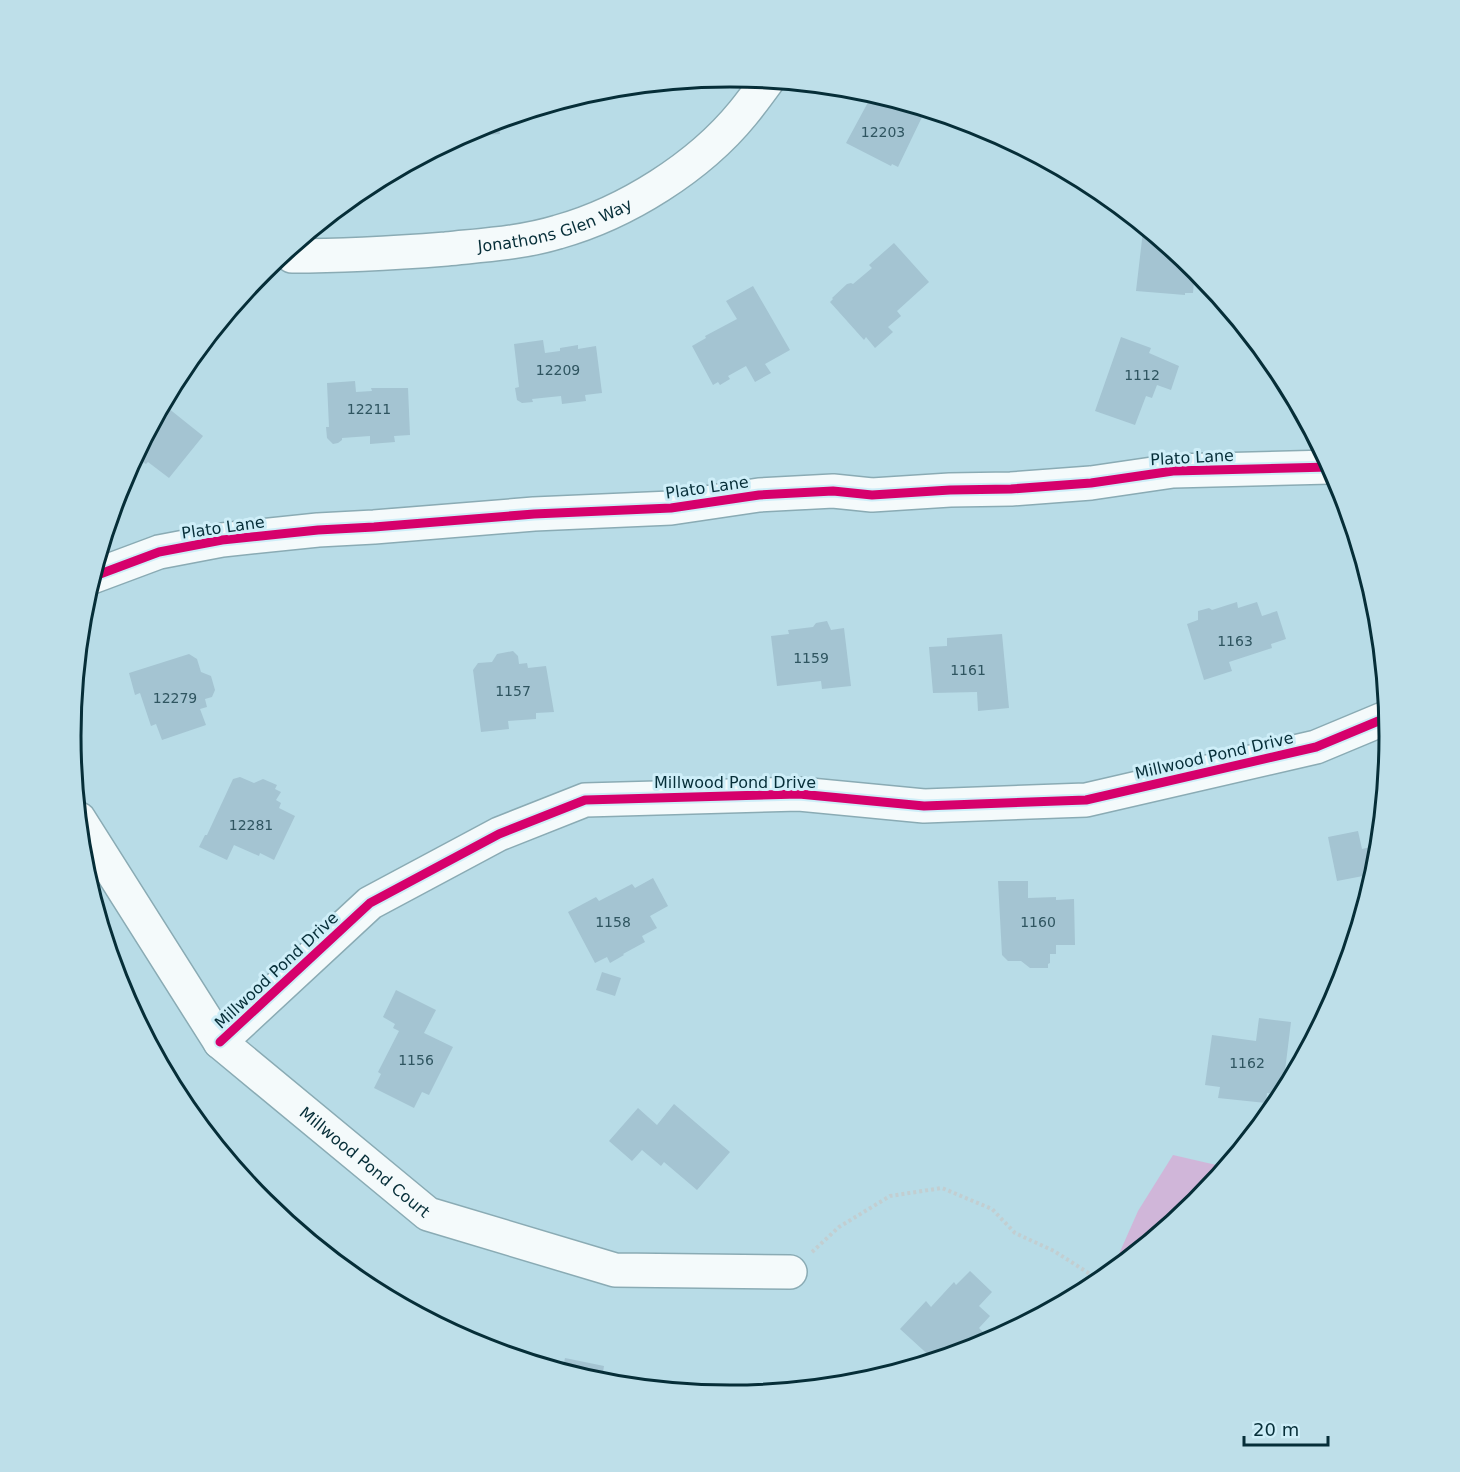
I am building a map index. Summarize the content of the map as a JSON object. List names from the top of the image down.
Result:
{
  "streets": {
    "street": [
      "Jonathons Glen Way",
      "Plato Lane",
      "Millwood Pond Drive",
      "Millwood Pond Court"
    ]
  },
  "crossings": [
    ["Millwood Pond Drive", "Millwood Pond Court"]
  ],
  "house_numbers": [
    "12203",
    "12209",
    "1112",
    "12211",
    "1163",
    "1159",
    "1161",
    "1157",
    "12279",
    "12281",
    "1158",
    "1160",
    "1156",
    "1162"
  ],
  "scale_bar": "20 m"
}
